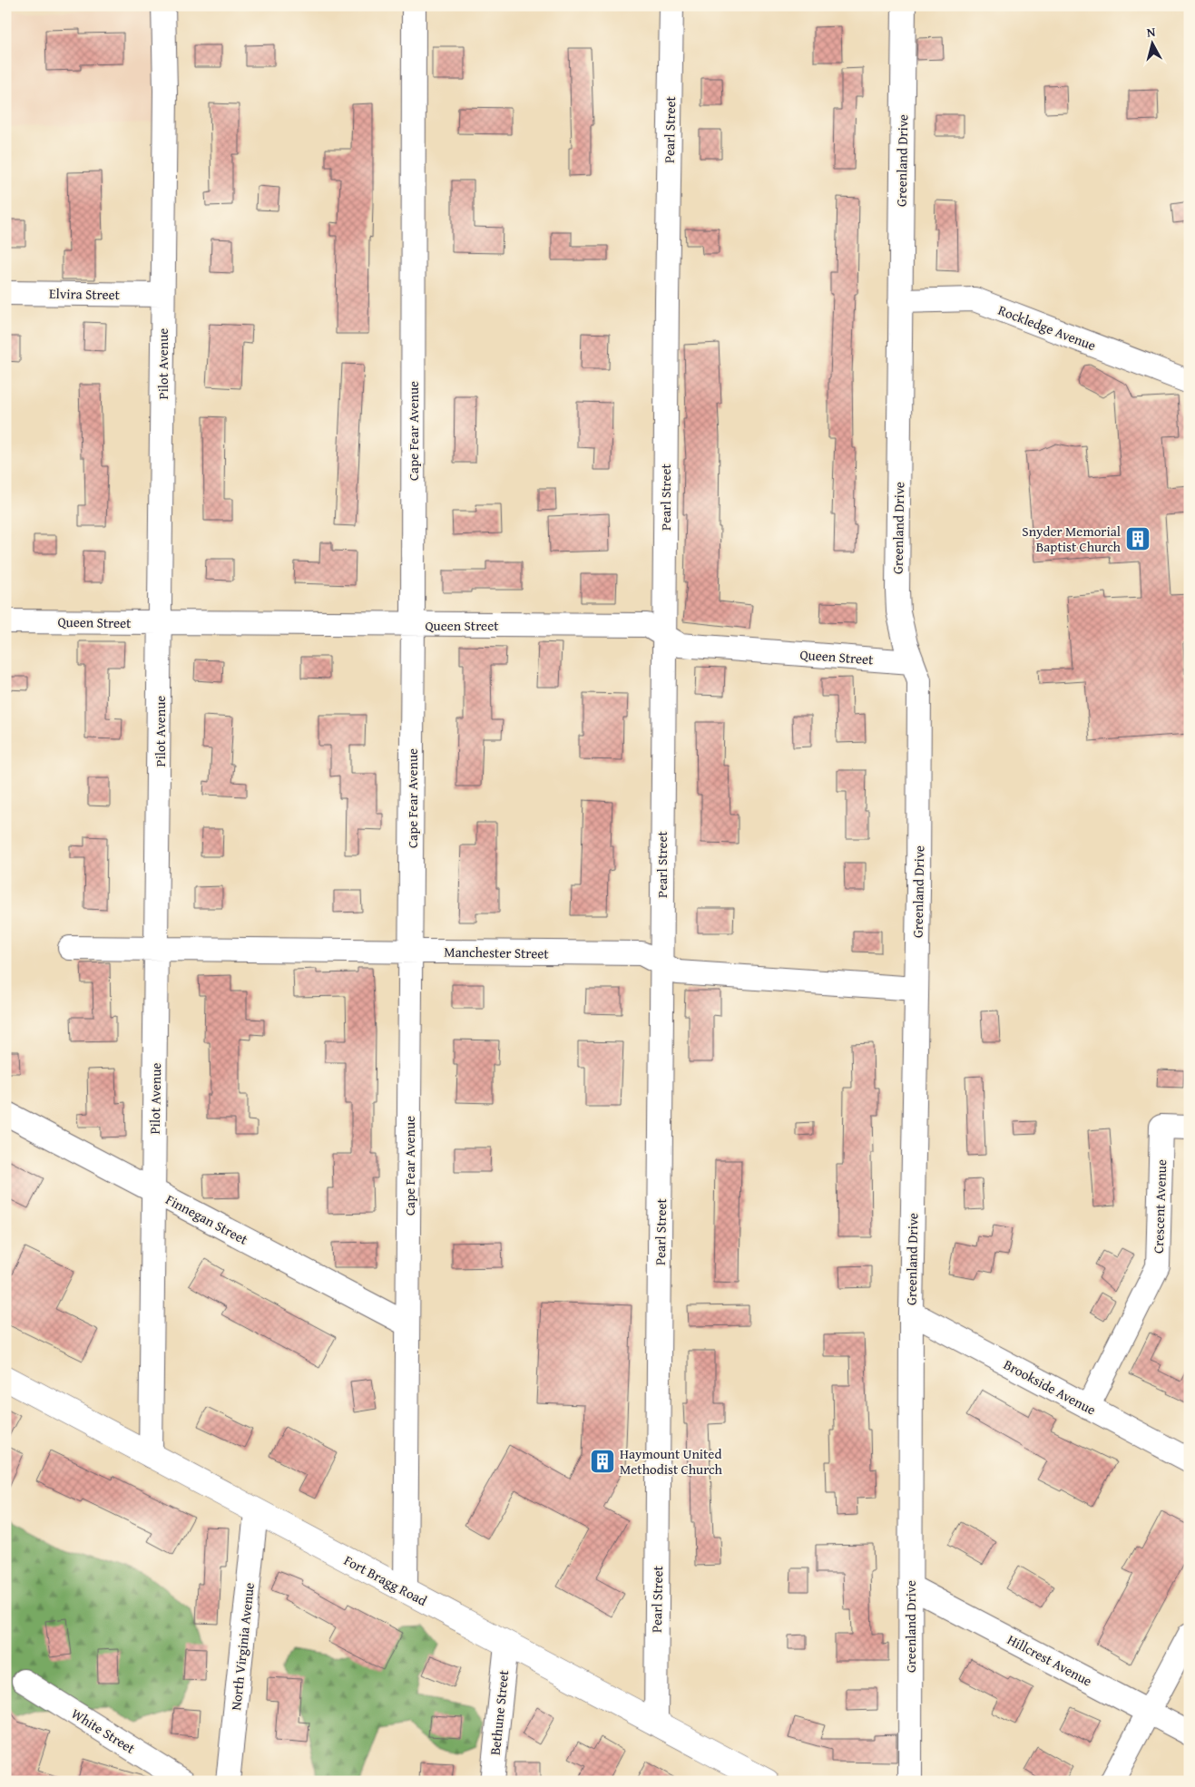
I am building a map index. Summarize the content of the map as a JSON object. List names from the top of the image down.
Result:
{
  "streets": {
    "main road": ["Fort Bragg Road"],
    "street": [
      "Pearl Street",
      "Greenland Drive",
      "Elvira Street",
      "Rockledge Avenue",
      "Pilot Avenue",
      "Cape Fear Avenue",
      "Queen Street",
      "Manchester Street",
      "Crescent Avenue",
      "Finnegan Street",
      "Brookside Avenue",
      "North Virginia Avenue",
      "Hillcrest Avenue",
      "Bethune Street",
      "White Street"
    ]
  },
  "crossings": [
    ["Pearl Street", "Queen Street"],
    ["Pearl Street", "Manchester Street"],
    ["Pearl Street", "Fort Bragg Road"],
    ["Greenland Drive", "Rockledge Avenue"],
    ["Greenland Drive", "Queen Street"],
    ["Greenland Drive", "Manchester Street"],
    ["Greenland Drive", "Brookside Avenue"],
    ["Greenland Drive", "Hillcrest Avenue"],
    ["Elvira Street", "Pilot Avenue"],
    ["Pilot Avenue", "Queen Street"],
    ["Pilot Avenue", "Manchester Street"],
    ["Pilot Avenue", "Finnegan Street"],
    ["Pilot Avenue", "Fort Bragg Road"],
    ["Cape Fear Avenue", "Queen Street"],
    ["Cape Fear Avenue", "Manchester Street"],
    ["Cape Fear Avenue", "Finnegan Street"],
    ["Cape Fear Avenue", "Fort Bragg Road"],
    ["Crescent Avenue", "Brookside Avenue"],
    ["Fort Bragg Road", "North Virginia Avenue"],
    ["Fort Bragg Road", "Bethune Street"]
  ],
  "places": {
    "building": ["Snyder Memorial Baptist Church", "Haymount United Methodist Church"]
  },
  "north": "top"
}
